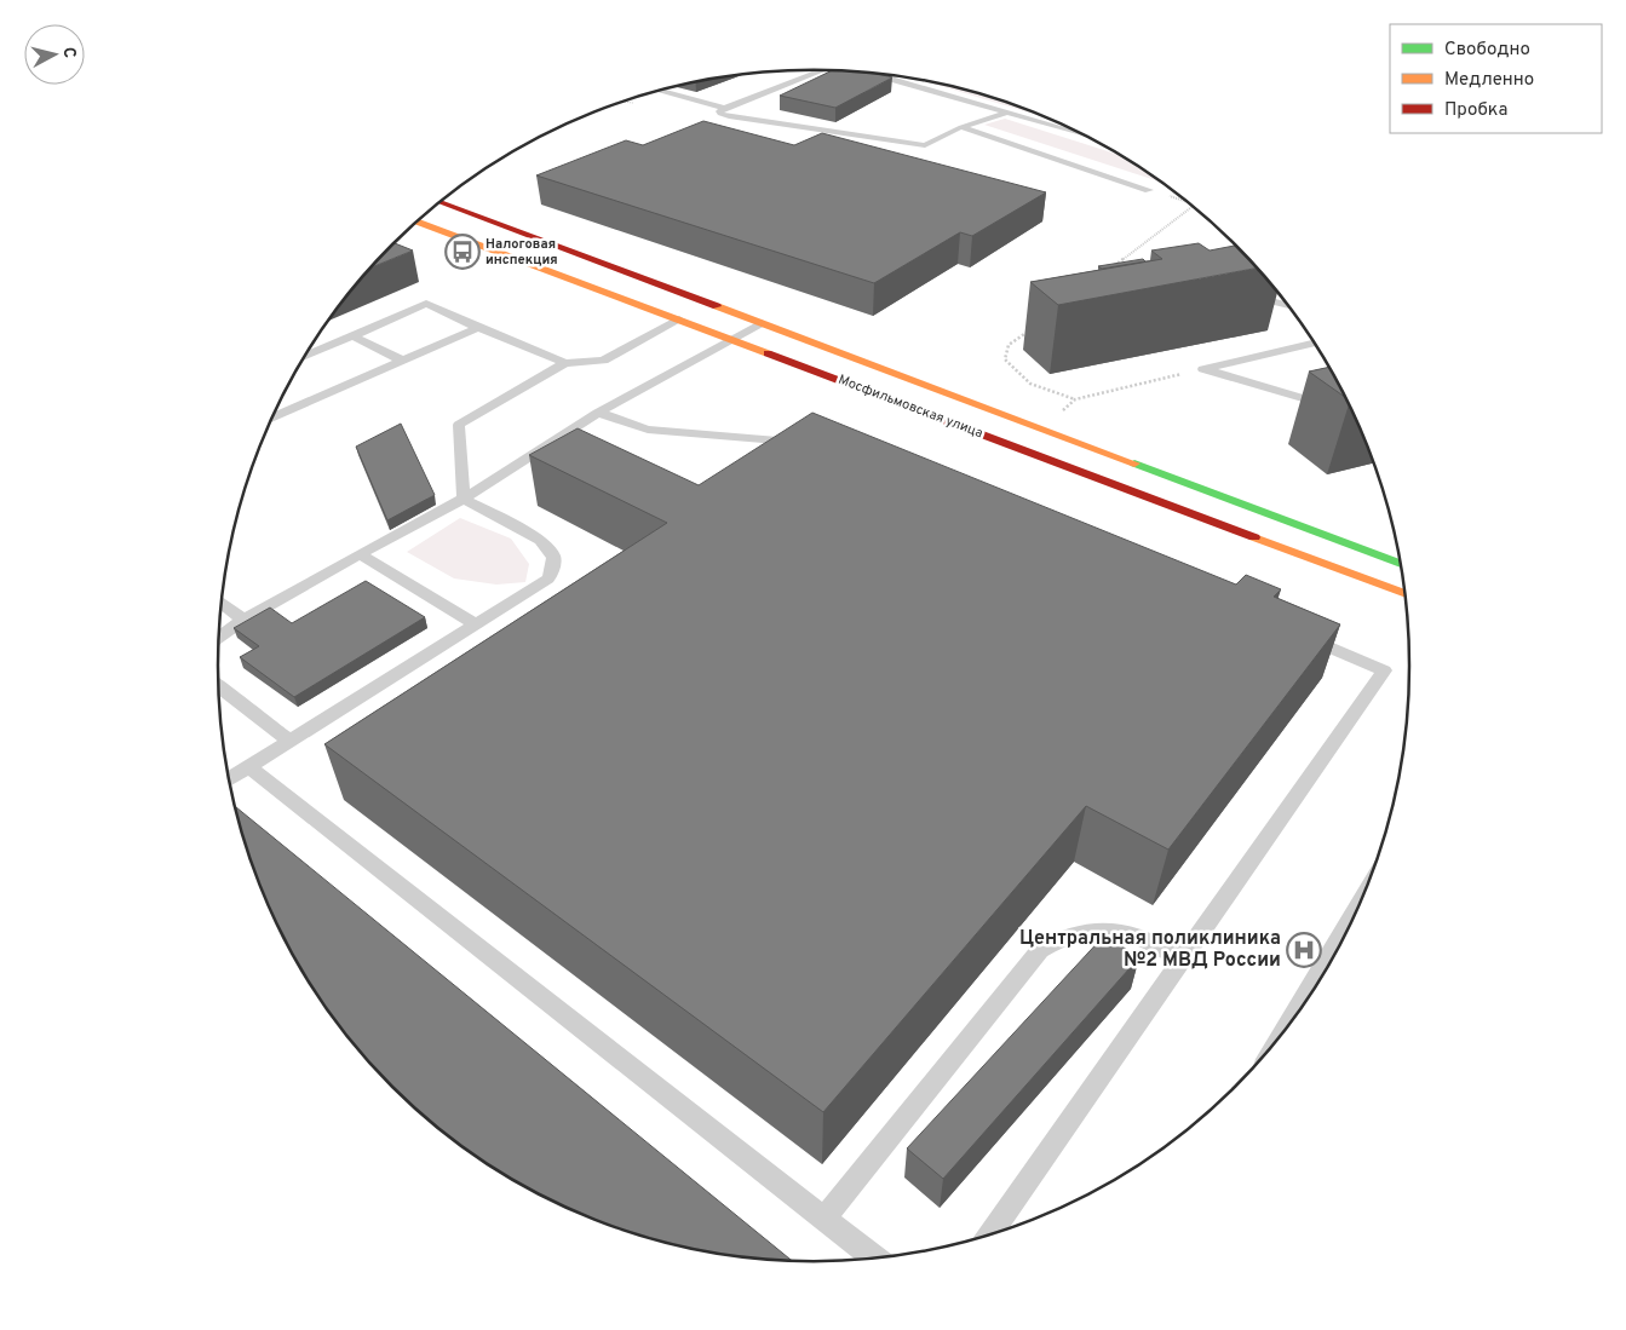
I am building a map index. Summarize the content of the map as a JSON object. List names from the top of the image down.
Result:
{
  "streets": {
    "main road": ["Мосфильмовская улица"]
  },
  "places": {
    "bus stop": ["Налоговая инспекция"],
    "hospital": ["Центральная поликлиника №2 МВД России"]
  },
  "legend": ["Свободно", "Медленно", "Пробка"],
  "north": "right"
}
